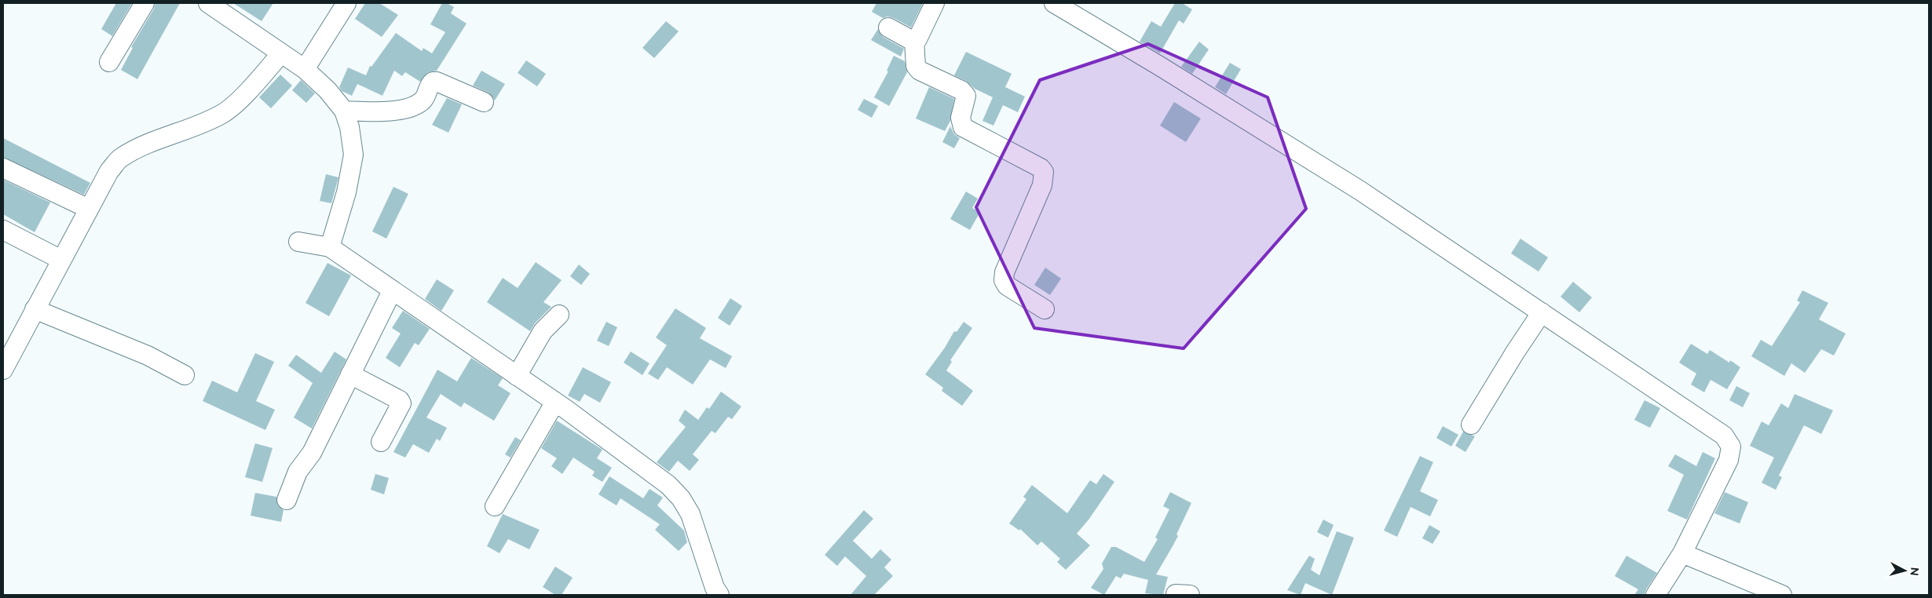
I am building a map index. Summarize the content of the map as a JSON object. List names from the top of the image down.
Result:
{
  "north": "right"
}
